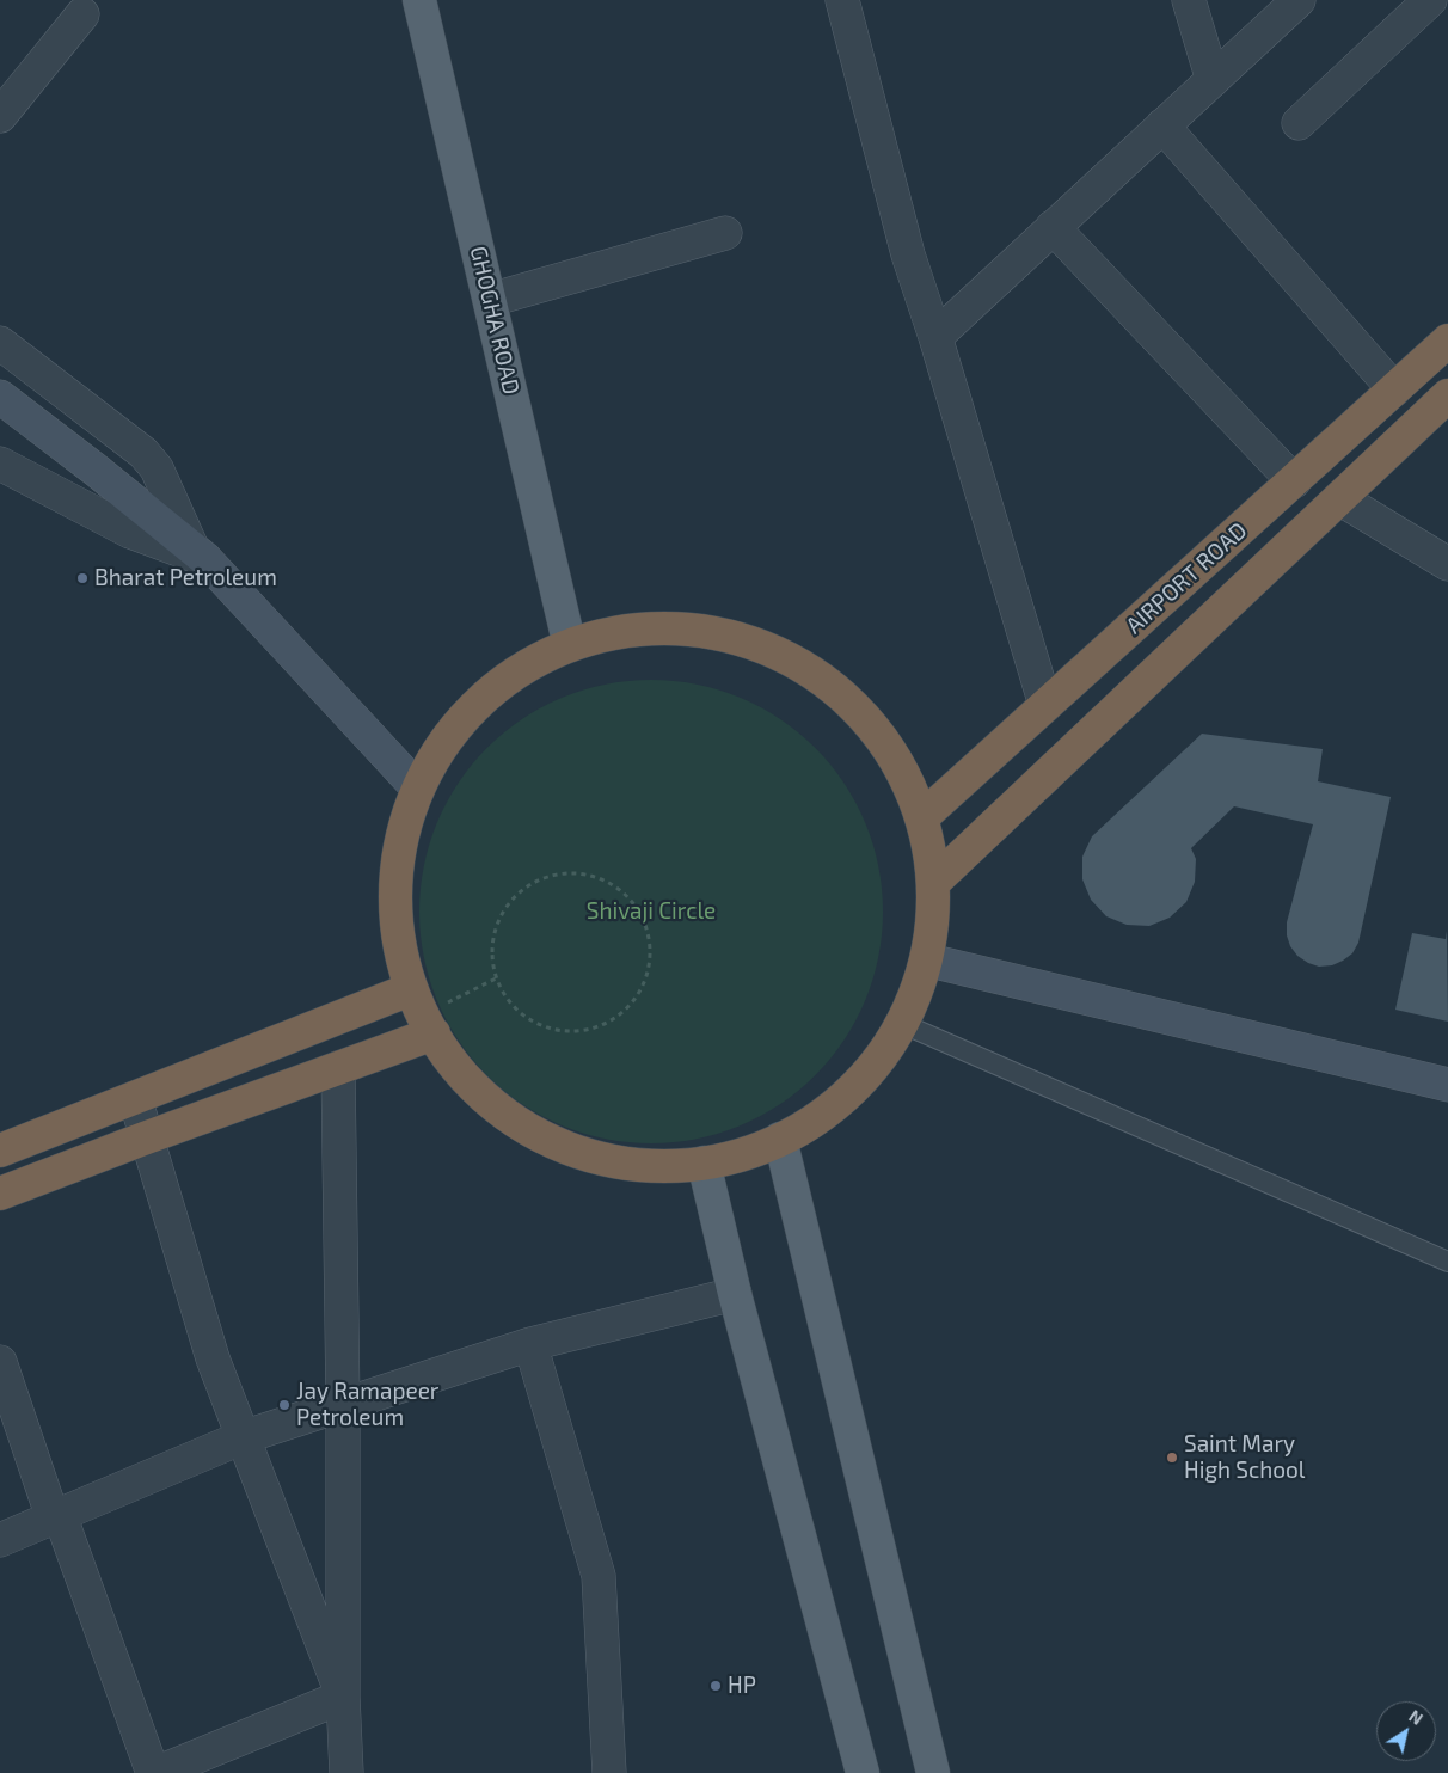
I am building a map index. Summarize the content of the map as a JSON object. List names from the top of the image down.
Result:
{
  "streets": {
    "highway": ["AIRPORT ROAD"],
    "main road": ["GHOGHA ROAD"]
  },
  "parks": ["Shivaji Circle"],
  "places": [
    "Bharat Petroleum",
    "Jay Ramapeer Petroleum",
    "Saint Mary High School",
    "HP"
  ],
  "north": "top right"
}
